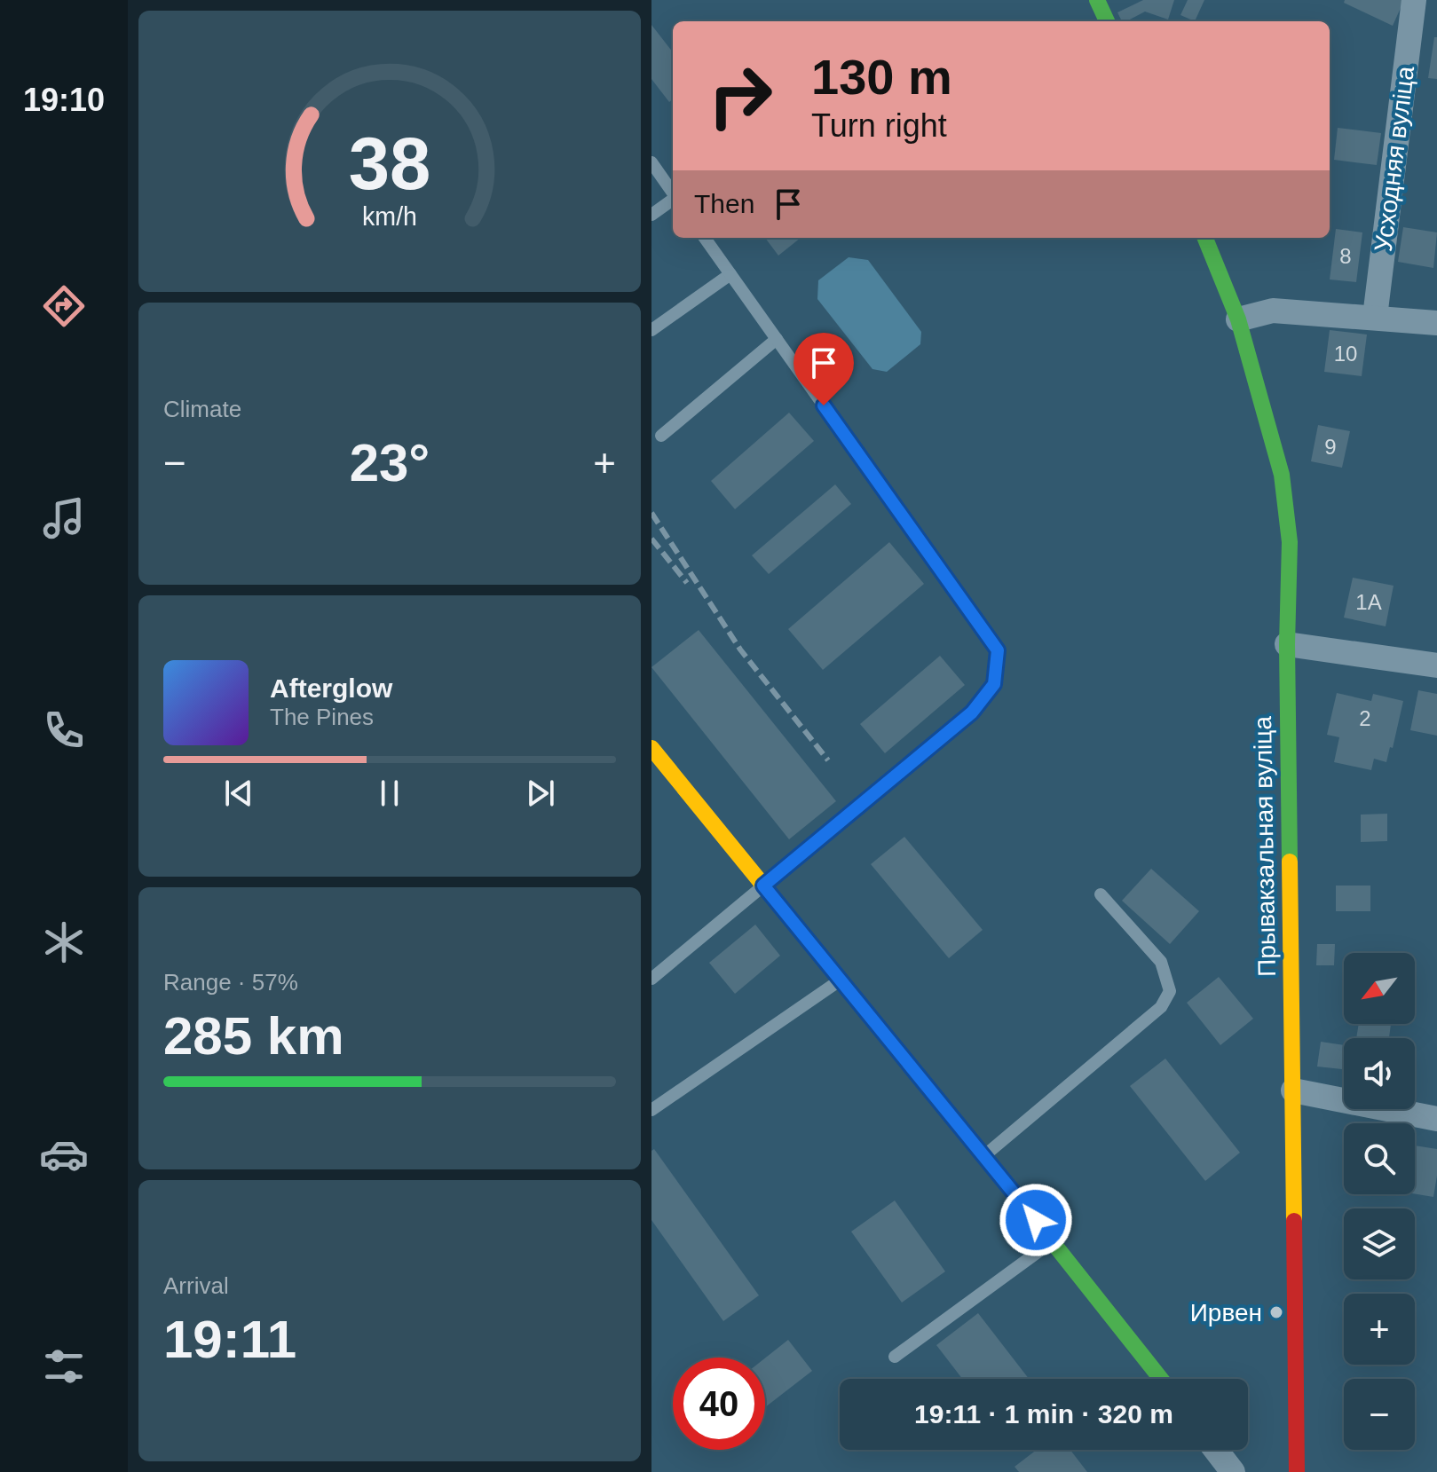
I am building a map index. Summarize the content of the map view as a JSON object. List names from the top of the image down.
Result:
{
  "streets": {
    "street": ["Усходняя вуліца", "Прывакзальная вуліца"]
  },
  "places": ["Ирвен"],
  "house_numbers": [
    "8",
    "10",
    "9",
    "1А",
    "2"
  ],
  "north": "bottom left",
  "page": {
    "tabs": "19:10",
    "turn": ["130 m", "Turn right"],
    "then": "Then",
    "tile": [
      "Climate",
      ["Range · 57%", "285 km"],
      ["Arrival", "19:11"]
    ],
    "heat": ["−", "23°", "+"],
    "song": ["Afterglow", "The Pines"],
    "map_buttons": ["+", "−"],
    "limit": "40",
    "trip": "19:11 · 1 min · 320 m",
    "gauge": ["38", "km/h"]
  }
}
